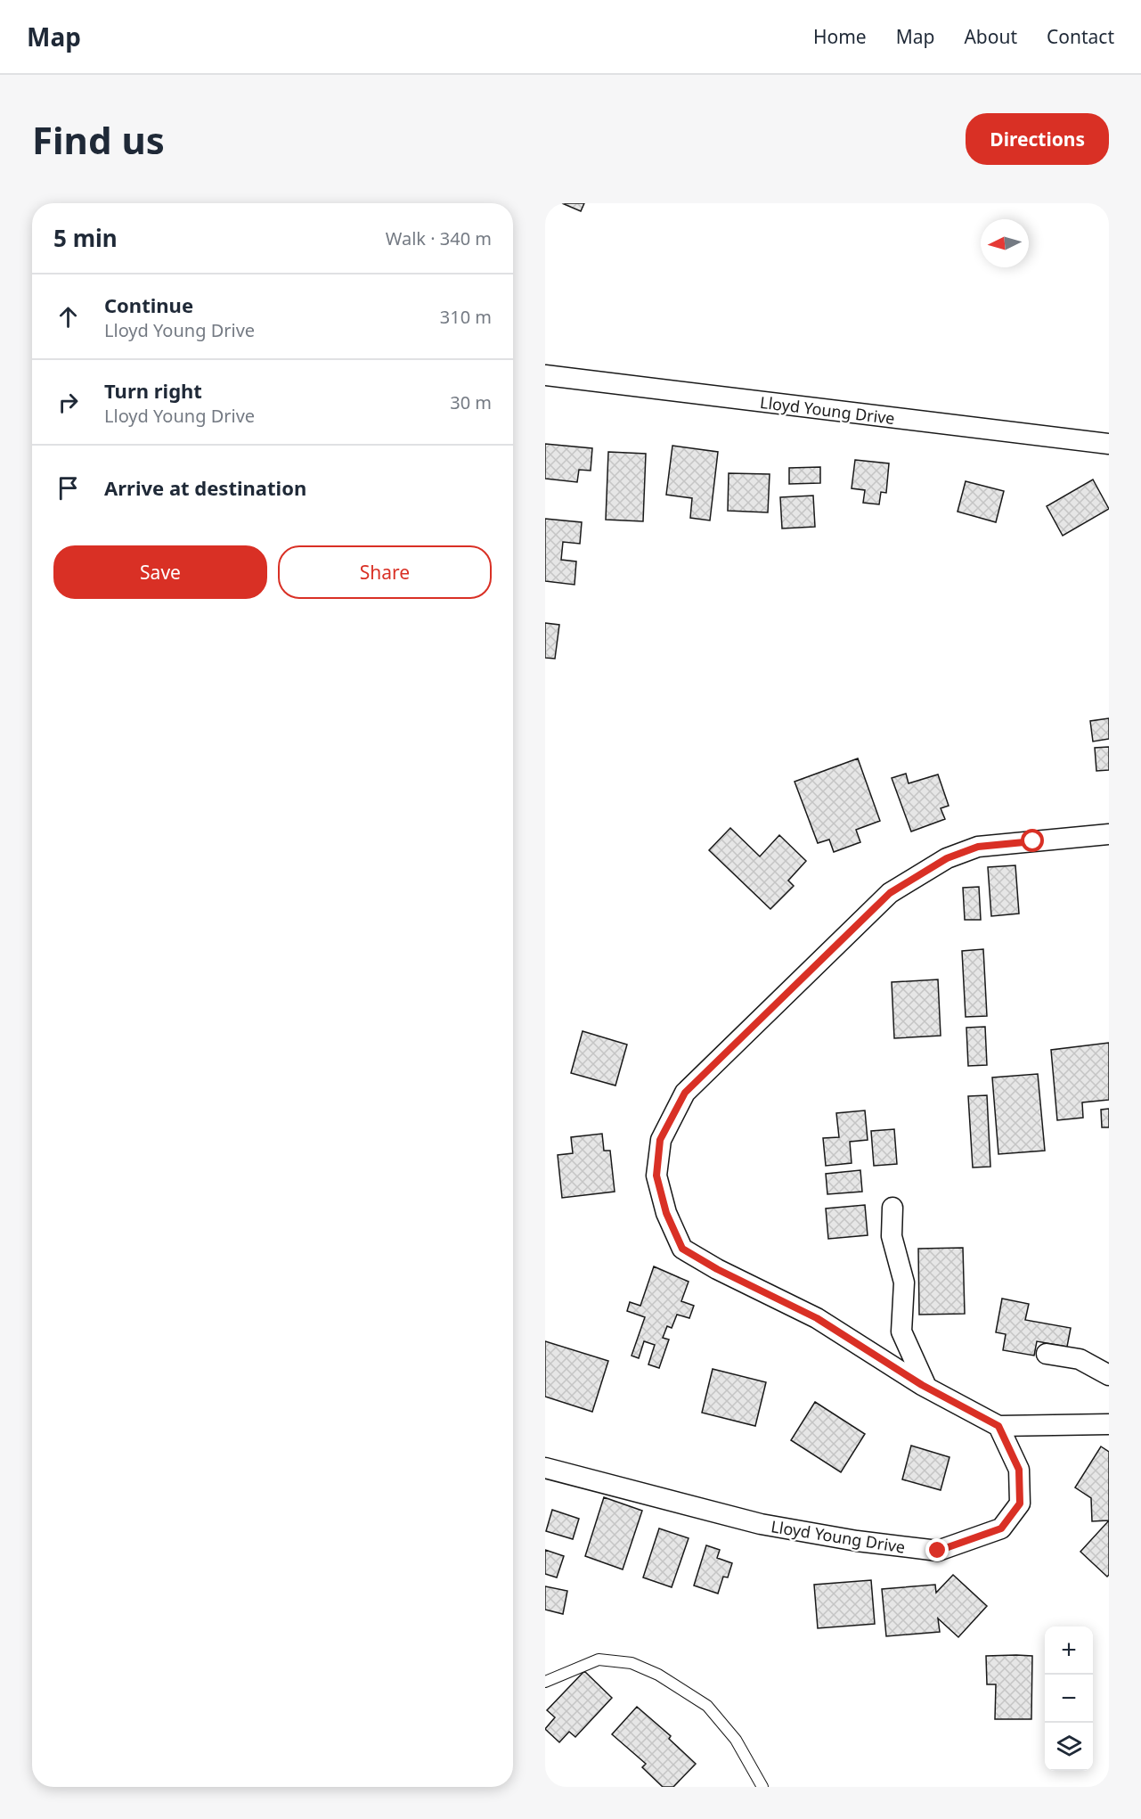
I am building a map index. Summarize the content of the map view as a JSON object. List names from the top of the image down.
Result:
{
  "streets": {
    "street": ["Lloyd Young Drive"]
  },
  "north": "left",
  "page": {
    "header": "Map",
    "nav": [
      "Home",
      "Map",
      "About",
      "Contact"
    ],
    "buttons": [
      "Directions",
      ["Save", "Share"]
    ],
    "title": "Find us",
    "heading": ["5 min", "Walk · 340 m"],
    "list": [
      ["Continue", "Lloyd Young Drive", "310 m"],
      ["Turn right", "Lloyd Young Drive", "30 m"],
      "Arrive at destination"
    ],
    "map_buttons": ["+", "−"]
  }
}
